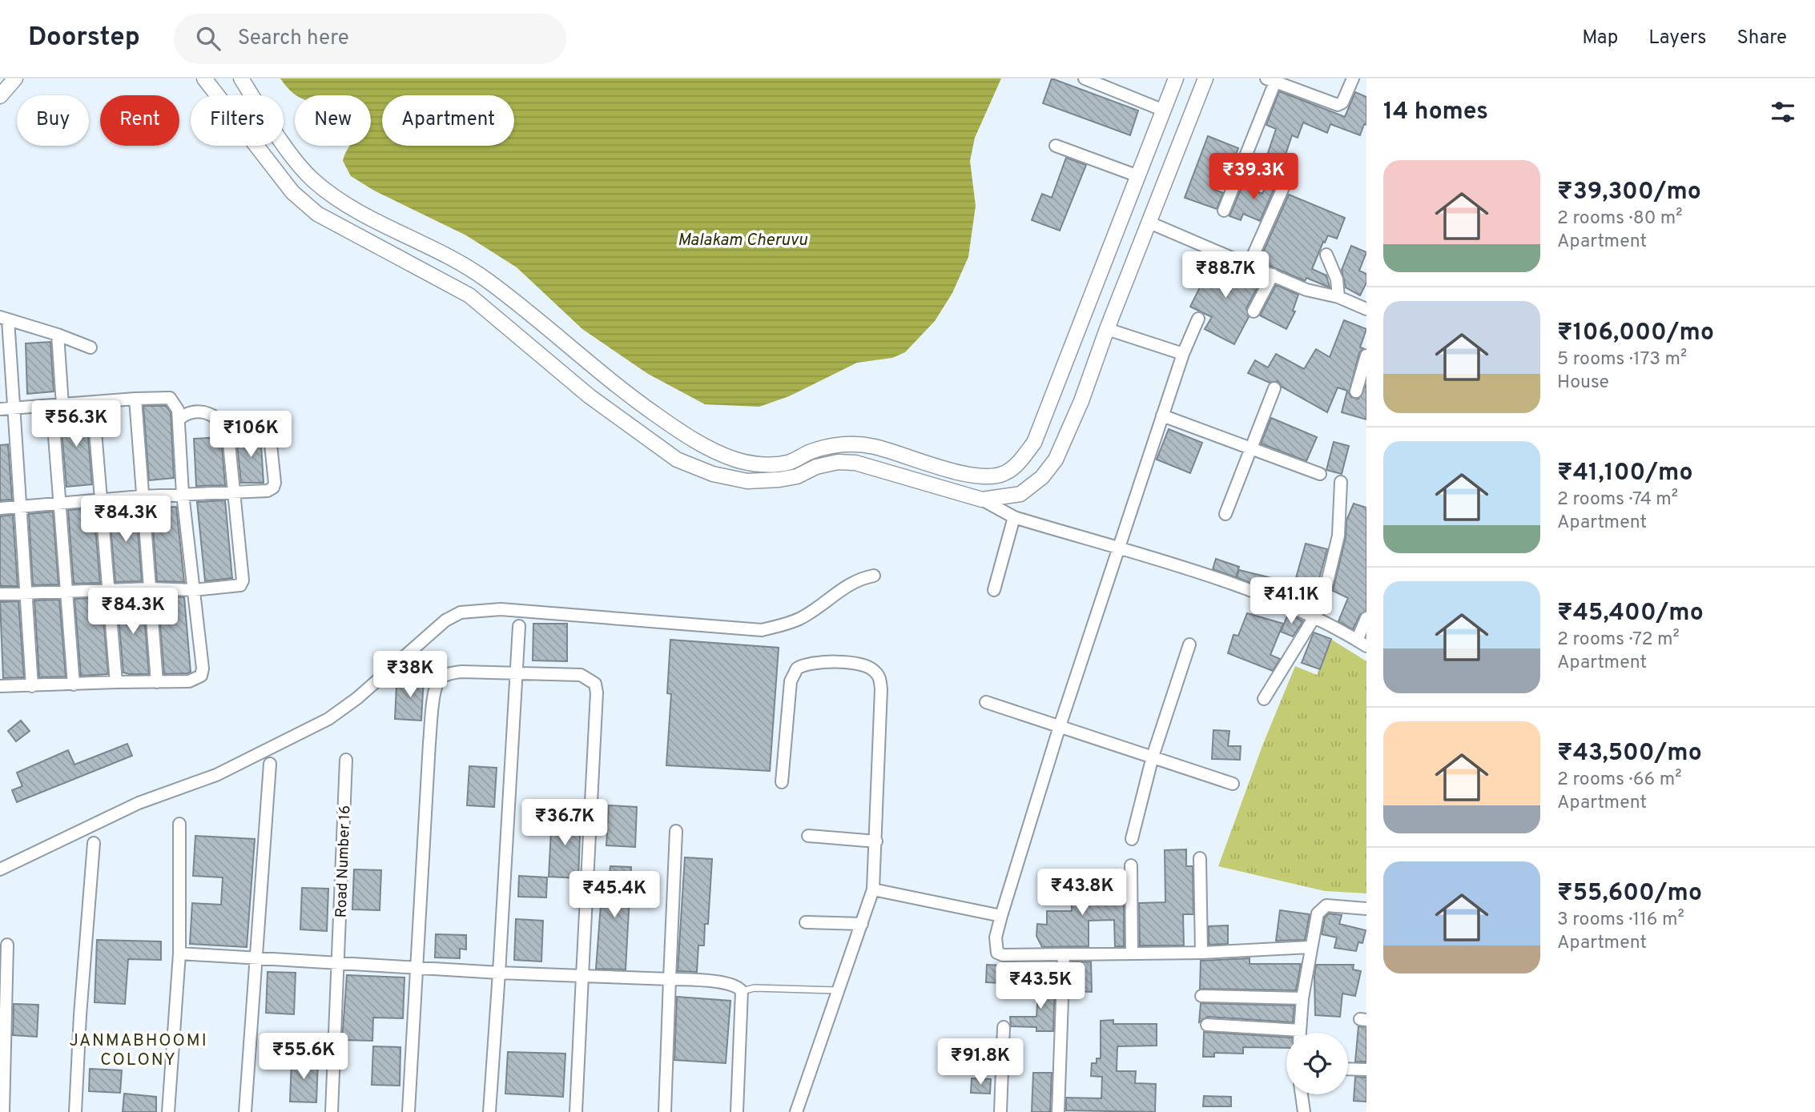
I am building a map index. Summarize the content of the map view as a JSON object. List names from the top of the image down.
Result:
{
  "streets": {
    "street": ["Road Number 16"]
  },
  "districts": ["JANMABHOOMI COLONY"],
  "water": ["Malakam Cheruvu"],
  "page": {
    "header": "Doorstep",
    "search": "Search here",
    "nav": ["Map", "Layers", "Share"],
    "heading": "14 homes",
    "chip": [
      "Buy",
      "Rent",
      "Filters",
      "New",
      "Apartment"
    ],
    "list": [
      {
        "name": "₹39,300/mo",
        "note": "2 rooms · 80 m² · Apartment"
      },
      {
        "name": "₹106,000/mo",
        "note": "5 rooms · 173 m² · House"
      },
      {
        "name": "₹41,100/mo",
        "note": "2 rooms · 74 m² · Apartment"
      },
      {
        "name": "₹45,400/mo",
        "note": "2 rooms · 72 m² · Apartment"
      },
      {
        "name": "₹43,500/mo",
        "note": "2 rooms · 66 m² · Apartment"
      },
      {
        "name": "₹55,600/mo",
        "note": "3 rooms · 116 m² · Apartment"
      }
    ],
    "price": [
      "₹39.3K",
      "₹88.7K",
      "₹56.3K",
      "₹106K",
      "₹84.3K",
      "₹41.1K",
      "₹84.3K",
      "₹38K",
      "₹36.7K",
      "₹43.8K",
      "₹45.4K",
      "₹43.5K",
      "₹55.6K",
      "₹91.8K"
    ]
  }
}
